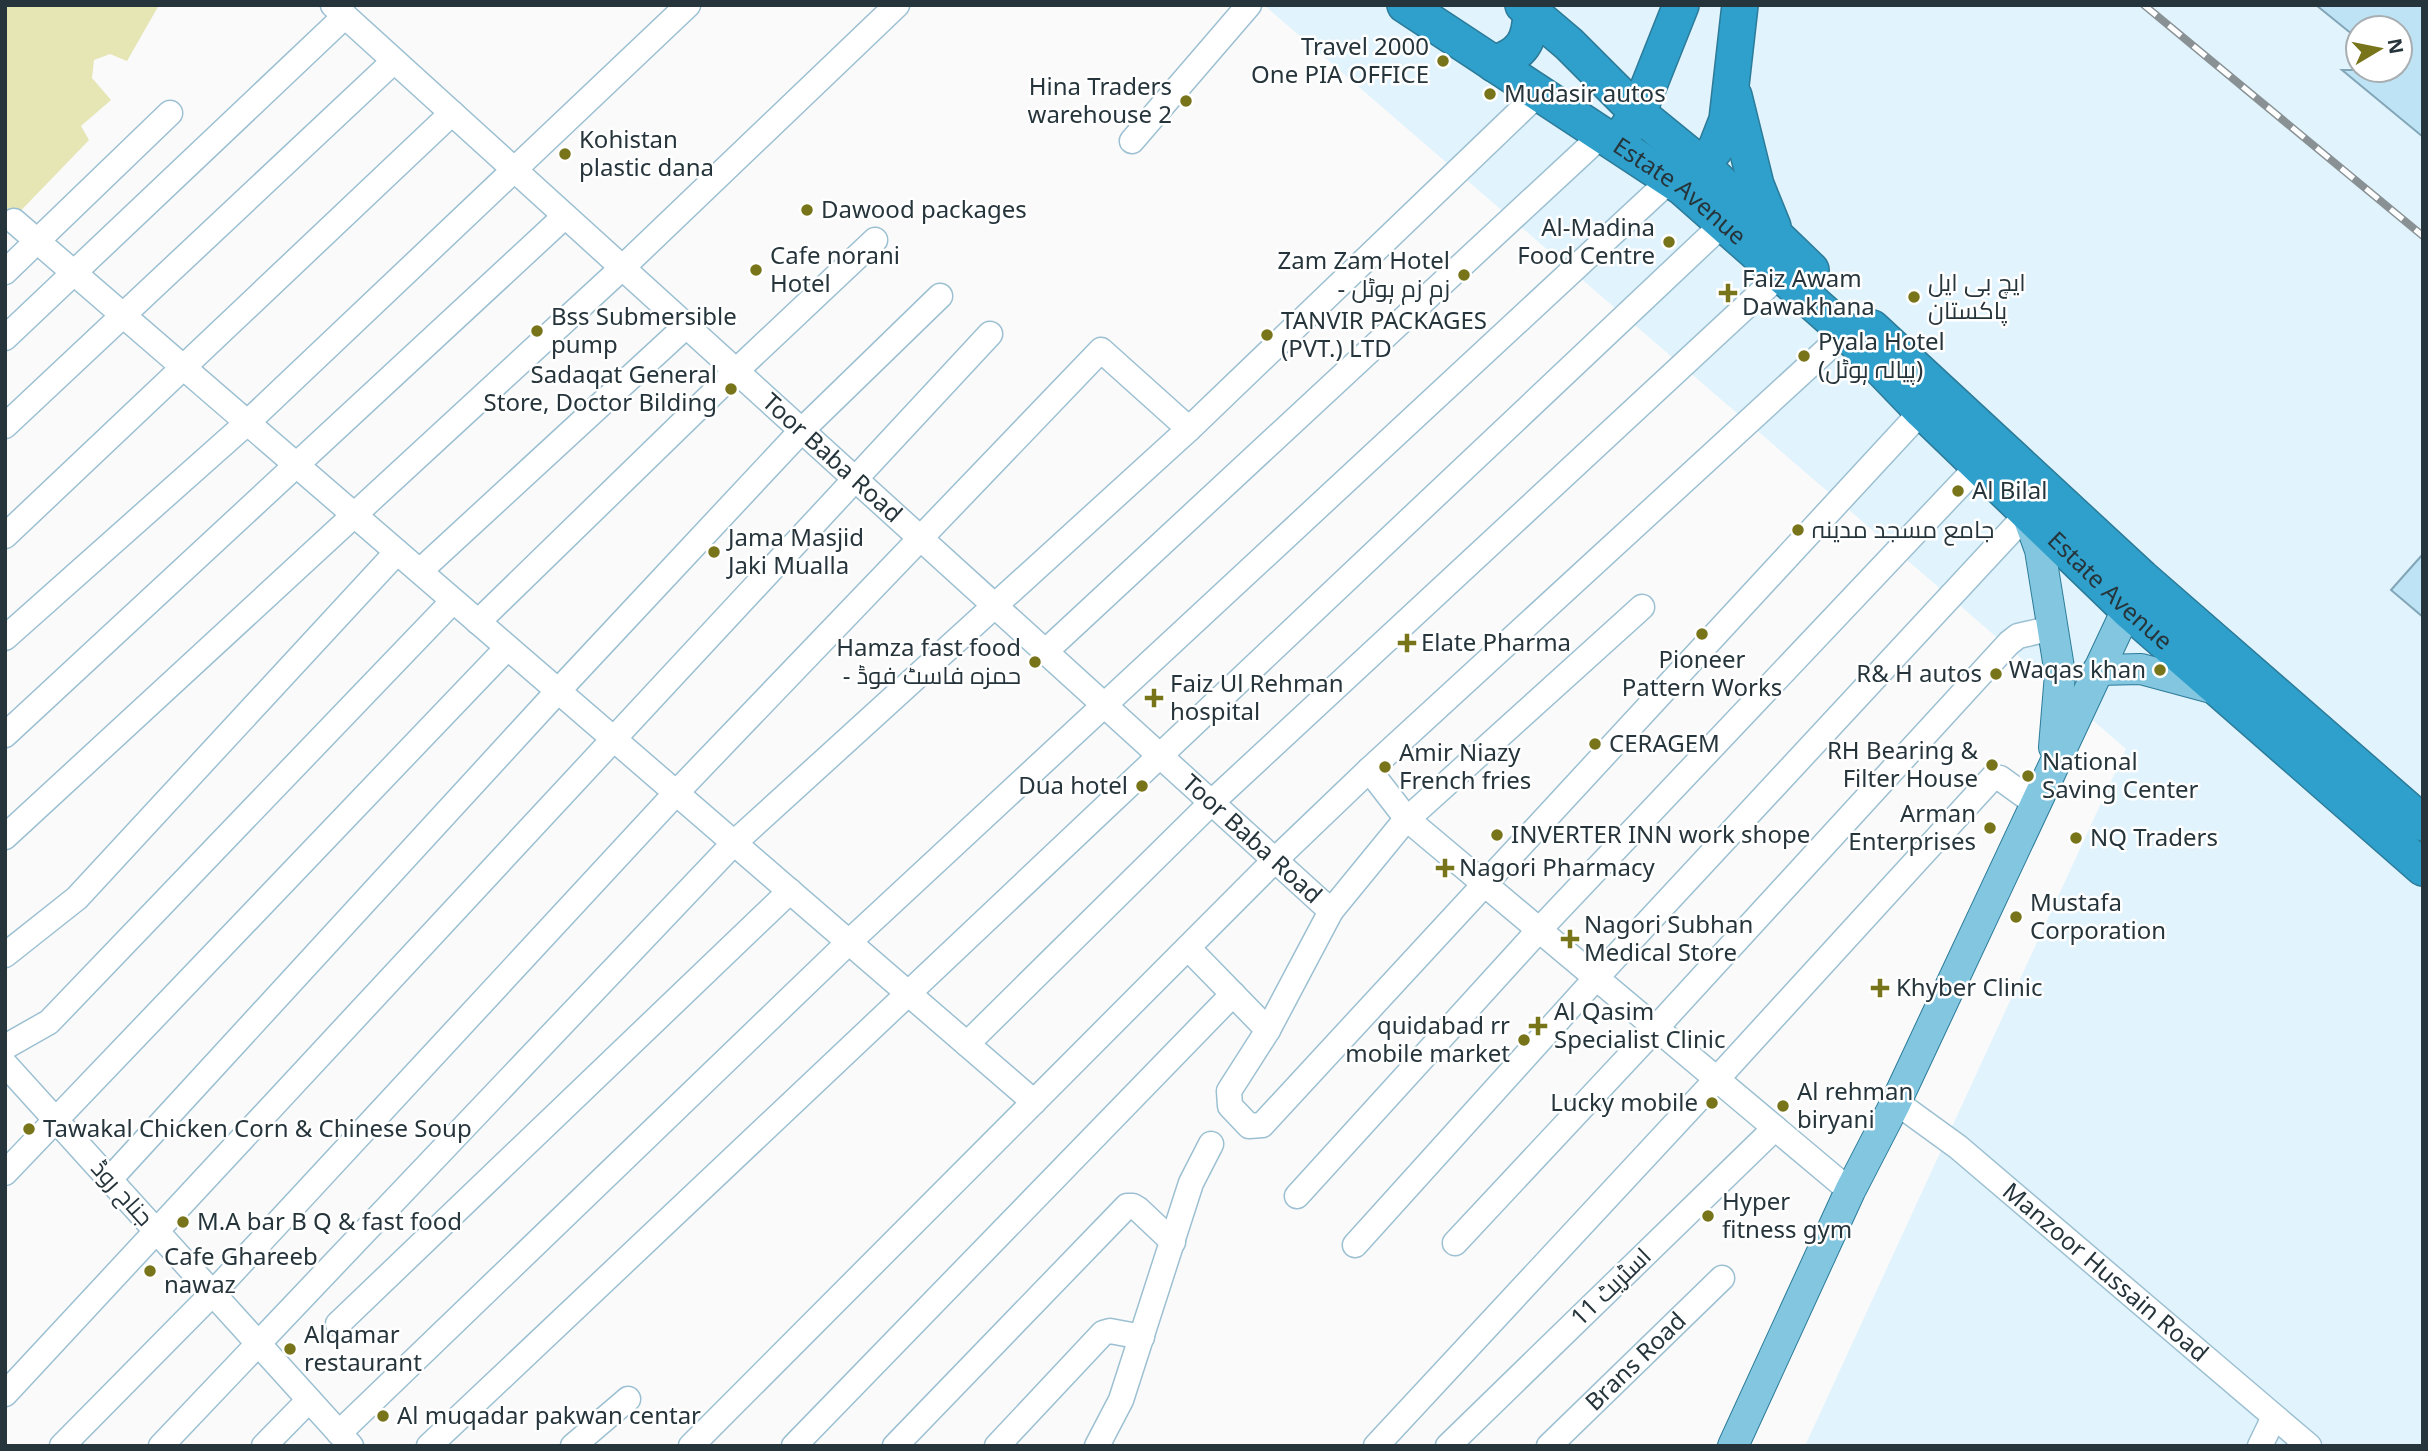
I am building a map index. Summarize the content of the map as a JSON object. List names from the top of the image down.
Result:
{
  "streets": {
    "highway": ["Estate Avenue"],
    "street": [
      "Toor Baba Road",
      "جناح روڈ",
      "Manzoor Hussain Road",
      "اسٹریٹ 11",
      "Brans Road"
    ]
  },
  "places": {
    "other": [
      "Travel 2000 One PIA OFFICE",
      "Mudasir autos",
      "Hina Traders warehouse 2",
      "Kohistan plastic dana",
      "Dawood packages",
      "Al-Madina Food Centre",
      "Cafe norani Hotel",
      "Zam Zam Hotel - زم زم ہوٹل",
      "ایچ بی ایل پاکستان",
      "Bss Submersible pump",
      "TANVIR PACKAGES (PVT.) LTD",
      "Pyala Hotel (پیالہ ہوٹل)",
      "Sadaqat General Store, Doctor Bilding",
      "Al Bilal",
      "جامع مسجد مدینہ",
      "Jama Masjid Jaki Mualla",
      "Pioneer Pattern Works",
      "Hamza fast food - حمزہ فاسٹ فوڈ",
      "Waqas khan",
      "R& H autos",
      "CERAGEM",
      "RH Bearing & Filter House",
      "Amir Niazy French fries",
      "National Saving Center",
      "Dua hotel",
      "Arman Enterprises",
      "INVERTER INN work shope",
      "NQ Traders",
      "Mustafa Corporation",
      "quidabad rr mobile market",
      "Lucky mobile",
      "Al rehman biryani",
      "Tawakal Chicken Corn & Chinese Soup",
      "Hyper fitness gym",
      "M.A bar B Q & fast food",
      "Cafe Ghareeb nawaz",
      "Alqamar restaurant",
      "Al muqadar pakwan centar"
    ],
    "health": [
      "Faiz Awam Dawakhana",
      "Elate Pharma",
      "Faiz Ul Rehman hospital",
      "Nagori Pharmacy",
      "Nagori Subhan Medical Store",
      "Khyber Clinic",
      "Al Qasim Specialist Clinic"
    ]
  },
  "north": "right"
}
